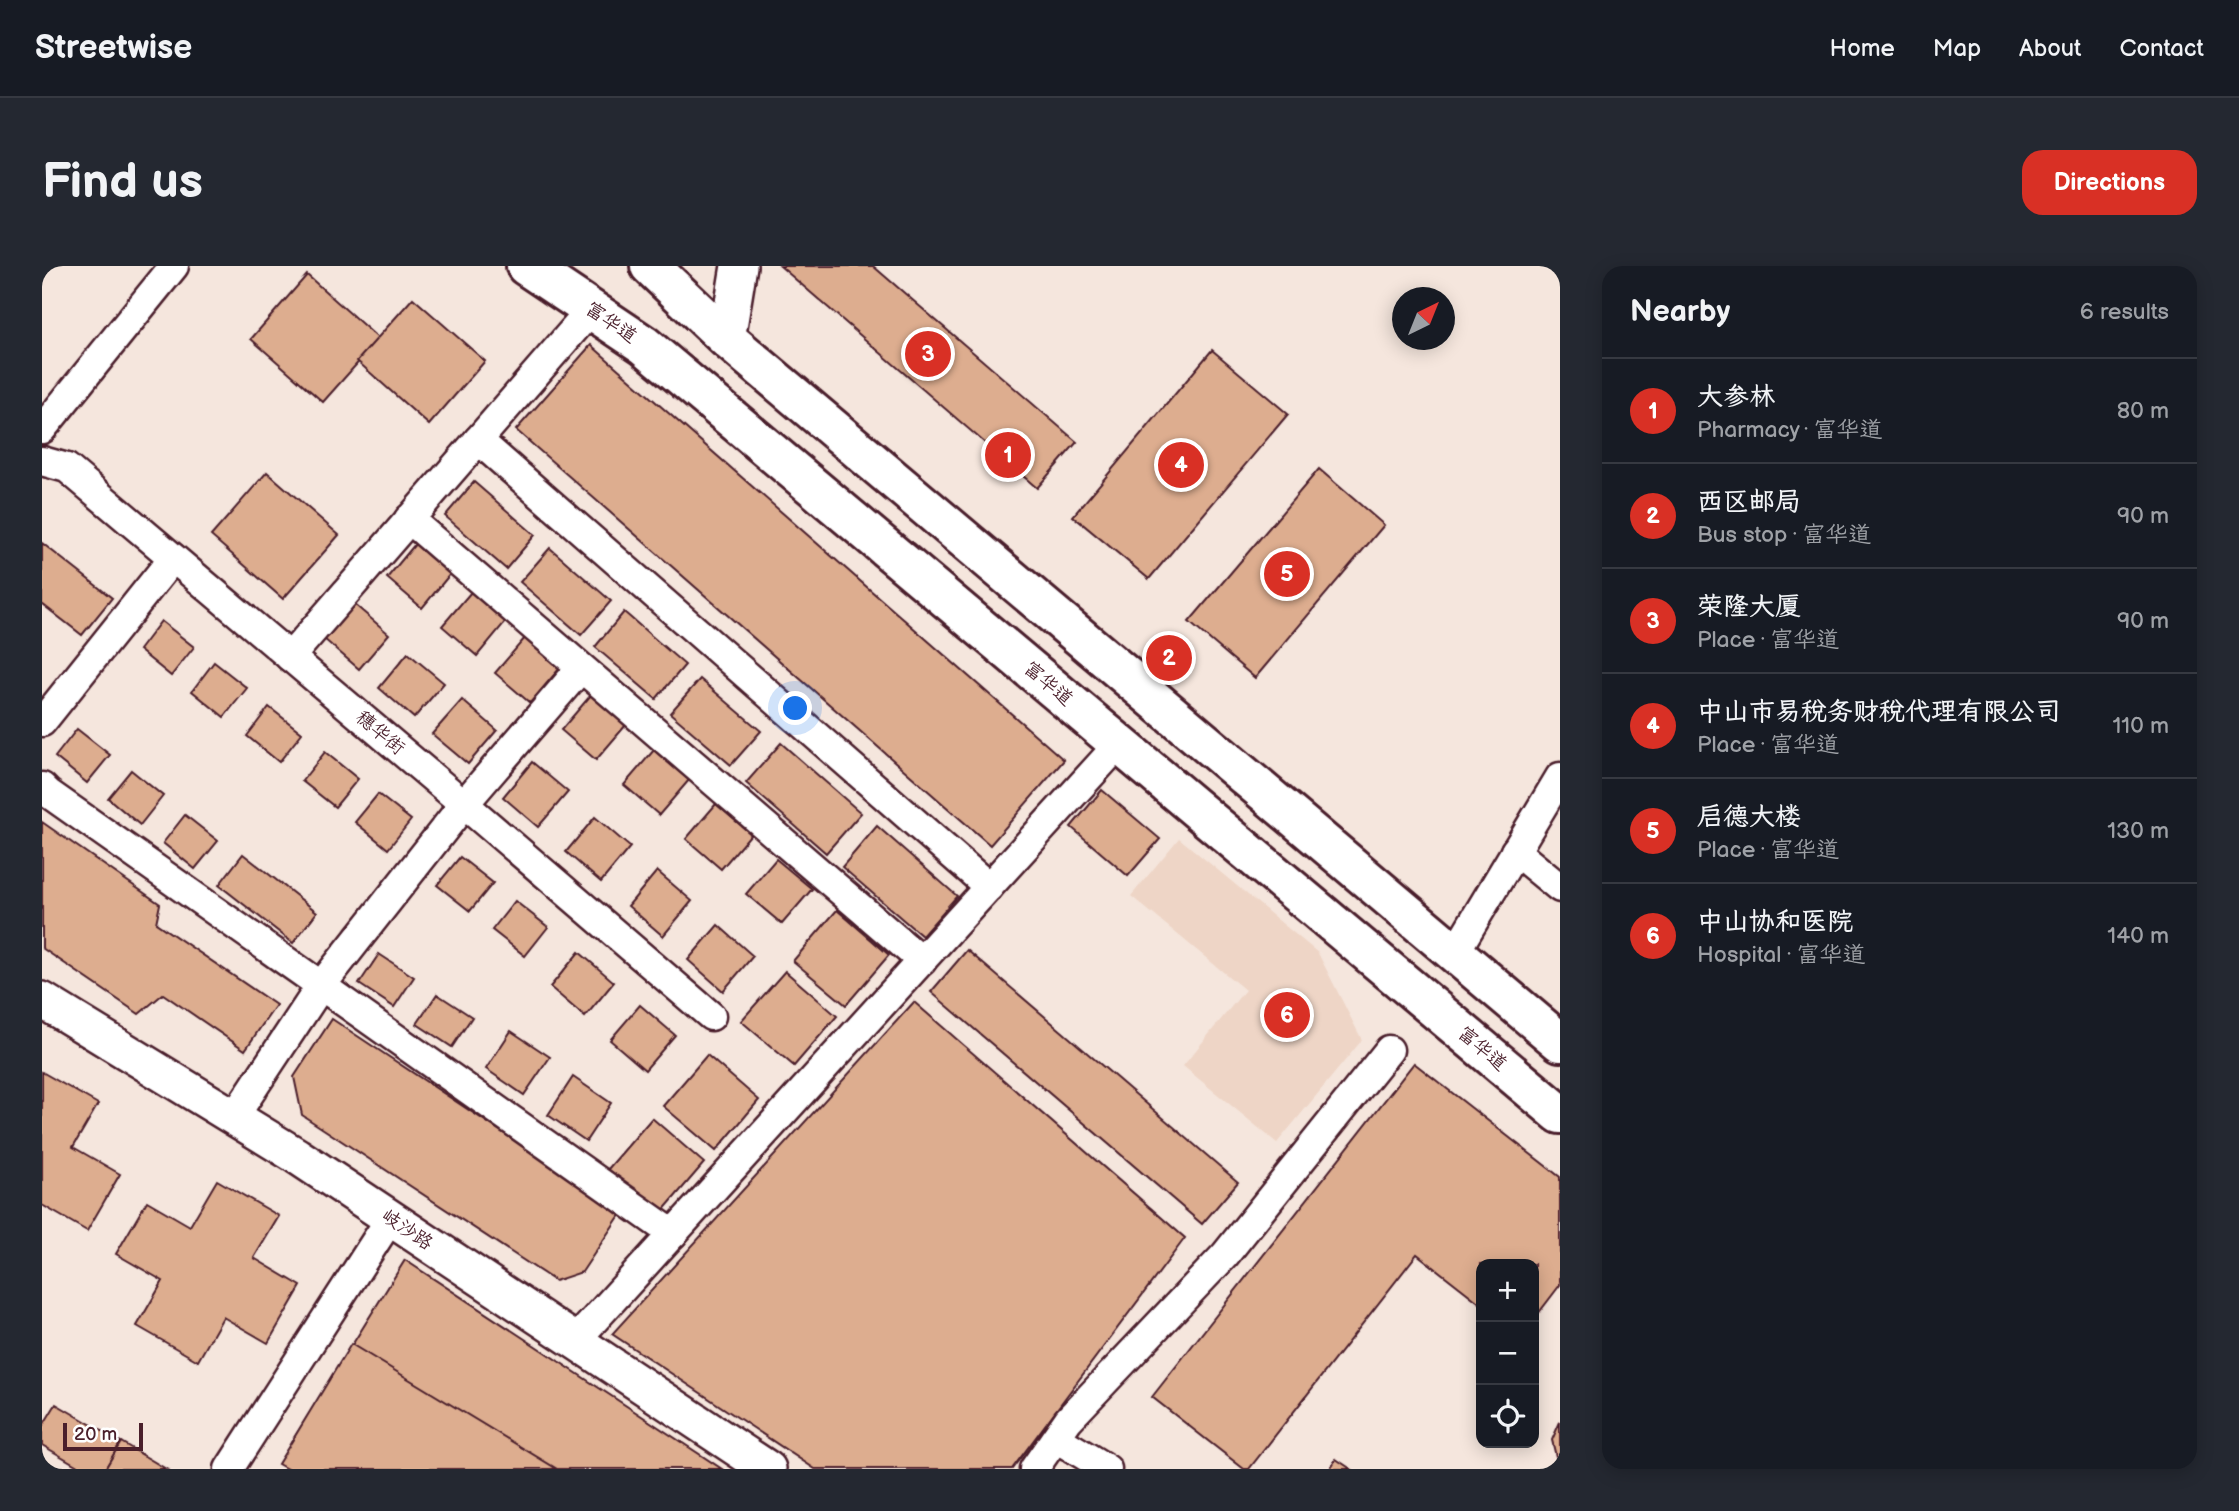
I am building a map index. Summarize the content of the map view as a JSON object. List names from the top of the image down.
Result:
{
  "streets": {
    "main road": ["富华道"],
    "street": ["穗华街", "岐沙路"]
  },
  "scale_bar": "20 m",
  "north": "top right",
  "page": {
    "header": "Streetwise",
    "nav": [
      "Home",
      "Map",
      "About",
      "Contact"
    ],
    "buttons": "Directions",
    "title": "Find us",
    "heading": ["Nearby", "6 results"],
    "pins": [
      "3",
      "1",
      "4",
      "5",
      "2",
      "6"
    ],
    "list": [
      {
        "mark": "1",
        "name": "大参林",
        "note": "Pharmacy · 富华道",
        "value": "80 m"
      },
      {
        "mark": "2",
        "name": "西区邮局",
        "note": "Bus stop · 富华道",
        "value": "90 m"
      },
      {
        "mark": "3",
        "name": "荣隆大厦",
        "note": "Place · 富华道",
        "value": "90 m"
      },
      {
        "mark": "4",
        "name": "中山市易税务财税代理有限公司",
        "note": "Place · 富华道",
        "value": "110 m"
      },
      {
        "mark": "5",
        "name": "启德大楼",
        "note": "Place · 富华道",
        "value": "130 m"
      },
      {
        "mark": "6",
        "name": "中山协和医院",
        "note": "Hospital · 富华道",
        "value": "140 m"
      }
    ],
    "map_buttons": ["+", "−"],
    "scale": "20 m"
  }
}
